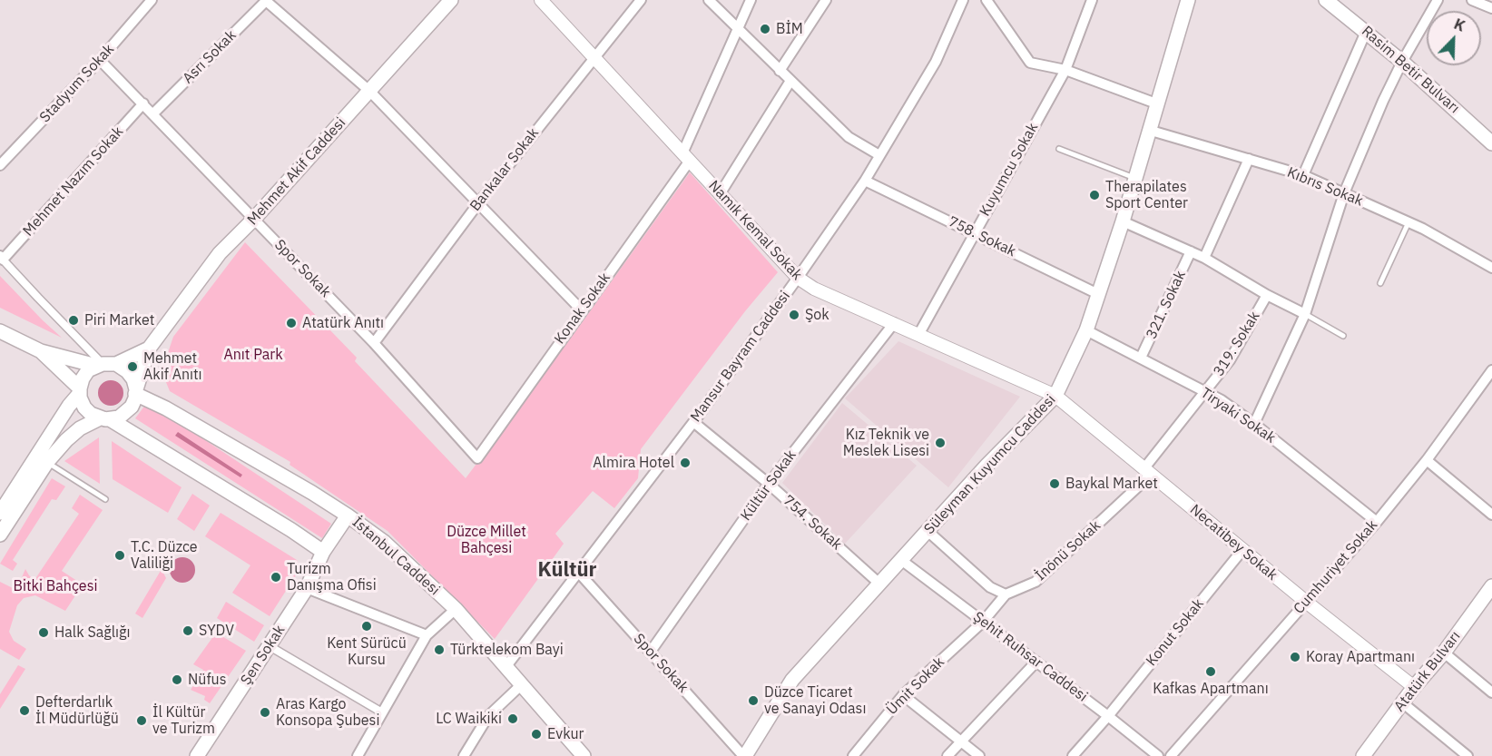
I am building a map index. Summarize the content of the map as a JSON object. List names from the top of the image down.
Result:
{
  "streets": {
    "main road": [
      "Rasim Betir Bulvarı",
      "Mehmet Akif Caddesi",
      "Süleyman Kuyumcu Caddesi",
      "İstanbul Caddesi",
      "Şen Sokak",
      "Atatürk Bulvarı"
    ],
    "street": [
      "Asrı Sokak",
      "Stadyum Sokak",
      "Bankalar Sokak",
      "Kuyumcu Sokak",
      "Mehmet Nazım Sokak",
      "Kıbrıs Sokak",
      "Namık Kemal Sokak",
      "758. Sokak",
      "Spor Sokak",
      "321. Sokak",
      "Konak Sokak",
      "319. Sokak",
      "Mansur Bayram Caddesi",
      "Tiryaki Sokak",
      "Kültür Sokak",
      "754. Sokak",
      "Necatibey Sokak",
      "İnönü Sokak",
      "Cumhuriyet Sokak",
      "Konut Sokak",
      "Şehit Ruhsar Caddesi",
      "Ümit Sokak"
    ]
  },
  "crossings": [
    ["Asrı Sokak", "Spor Sokak"],
    ["Stadyum Sokak", "Spor Sokak"],
    ["Bankalar Sokak", "Namık Kemal Sokak"],
    ["Bankalar Sokak", "Spor Sokak"],
    ["Kuyumcu Sokak", "Namık Kemal Sokak"],
    ["Kuyumcu Sokak", "758. Sokak"],
    ["Mehmet Akif Caddesi", "Spor Sokak"],
    ["Mehmet Nazım Sokak", "Spor Sokak"],
    ["Kıbrıs Sokak", "Süleyman Kuyumcu Caddesi"],
    ["Namık Kemal Sokak", "Konak Sokak"],
    ["Namık Kemal Sokak", "Mansur Bayram Caddesi"],
    ["Namık Kemal Sokak", "Süleyman Kuyumcu Caddesi"],
    ["Namık Kemal Sokak", "Kültür Sokak"],
    ["Namık Kemal Sokak", "Necatibey Sokak"],
    ["758. Sokak", "Mansur Bayram Caddesi"],
    ["758. Sokak", "Süleyman Kuyumcu Caddesi"],
    ["Spor Sokak", "Konak Sokak"],
    ["Spor Sokak", "Mansur Bayram Caddesi"],
    ["Spor Sokak", "Süleyman Kuyumcu Caddesi"],
    ["Spor Sokak", "Kültür Sokak"],
    ["321. Sokak", "Tiryaki Sokak"],
    ["319. Sokak", "Tiryaki Sokak"],
    ["319. Sokak", "Necatibey Sokak"],
    ["319. Sokak", "İnönü Sokak"],
    ["Mansur Bayram Caddesi", "754. Sokak"],
    ["Mansur Bayram Caddesi", "İstanbul Caddesi"],
    ["Tiryaki Sokak", "Süleyman Kuyumcu Caddesi"],
    ["Tiryaki Sokak", "Cumhuriyet Sokak"],
    ["Süleyman Kuyumcu Caddesi", "754. Sokak"],
    ["Süleyman Kuyumcu Caddesi", "Necatibey Sokak"],
    ["Süleyman Kuyumcu Caddesi", "Şehit Ruhsar Caddesi"],
    ["Kültür Sokak", "754. Sokak"],
    ["Necatibey Sokak", "İnönü Sokak"],
    ["Necatibey Sokak", "Cumhuriyet Sokak"],
    ["Necatibey Sokak", "Konut Sokak"],
    ["Necatibey Sokak", "Atatürk Bulvarı"],
    ["İnönü Sokak", "Şehit Ruhsar Caddesi"],
    ["İnönü Sokak", "Ümit Sokak"],
    ["İstanbul Caddesi", "Şen Sokak"],
    ["Konut Sokak", "Şehit Ruhsar Caddesi"],
    ["Şehit Ruhsar Caddesi", "Ümit Sokak"]
  ],
  "districts": ["Kültür"],
  "parks": ["Anıt Park", "Düzce Millet Bahçesi", "Bitki Bahçesi"],
  "places": [
    "BİM",
    "Therapilates Sport Center",
    "Şok",
    "Piri Market",
    "Atatürk Anıtı",
    "Mehmet Akif Anıtı",
    "Kız Teknik ve Meslek Lisesi",
    "Almira Hotel",
    "Baykal Market",
    "T.C. Düzce Valiliği",
    "Turizm Danışma Ofisi",
    "Kent Sürücü Kursu",
    "SYDV",
    "Halk Sağlığı",
    "Türktelekom Bayi",
    "Koray Apartmanı",
    "Kafkas Apartmanı",
    "Nüfus",
    "Düzce Ticaret ve Sanayi Odası",
    "Defterdarlık İl Müdürlüğü",
    "Aras Kargo Konsopa Şubesi",
    "LC Waikiki",
    "İl Kültür ve Turizm",
    "Evkur"
  ],
  "north": "top right"
}
